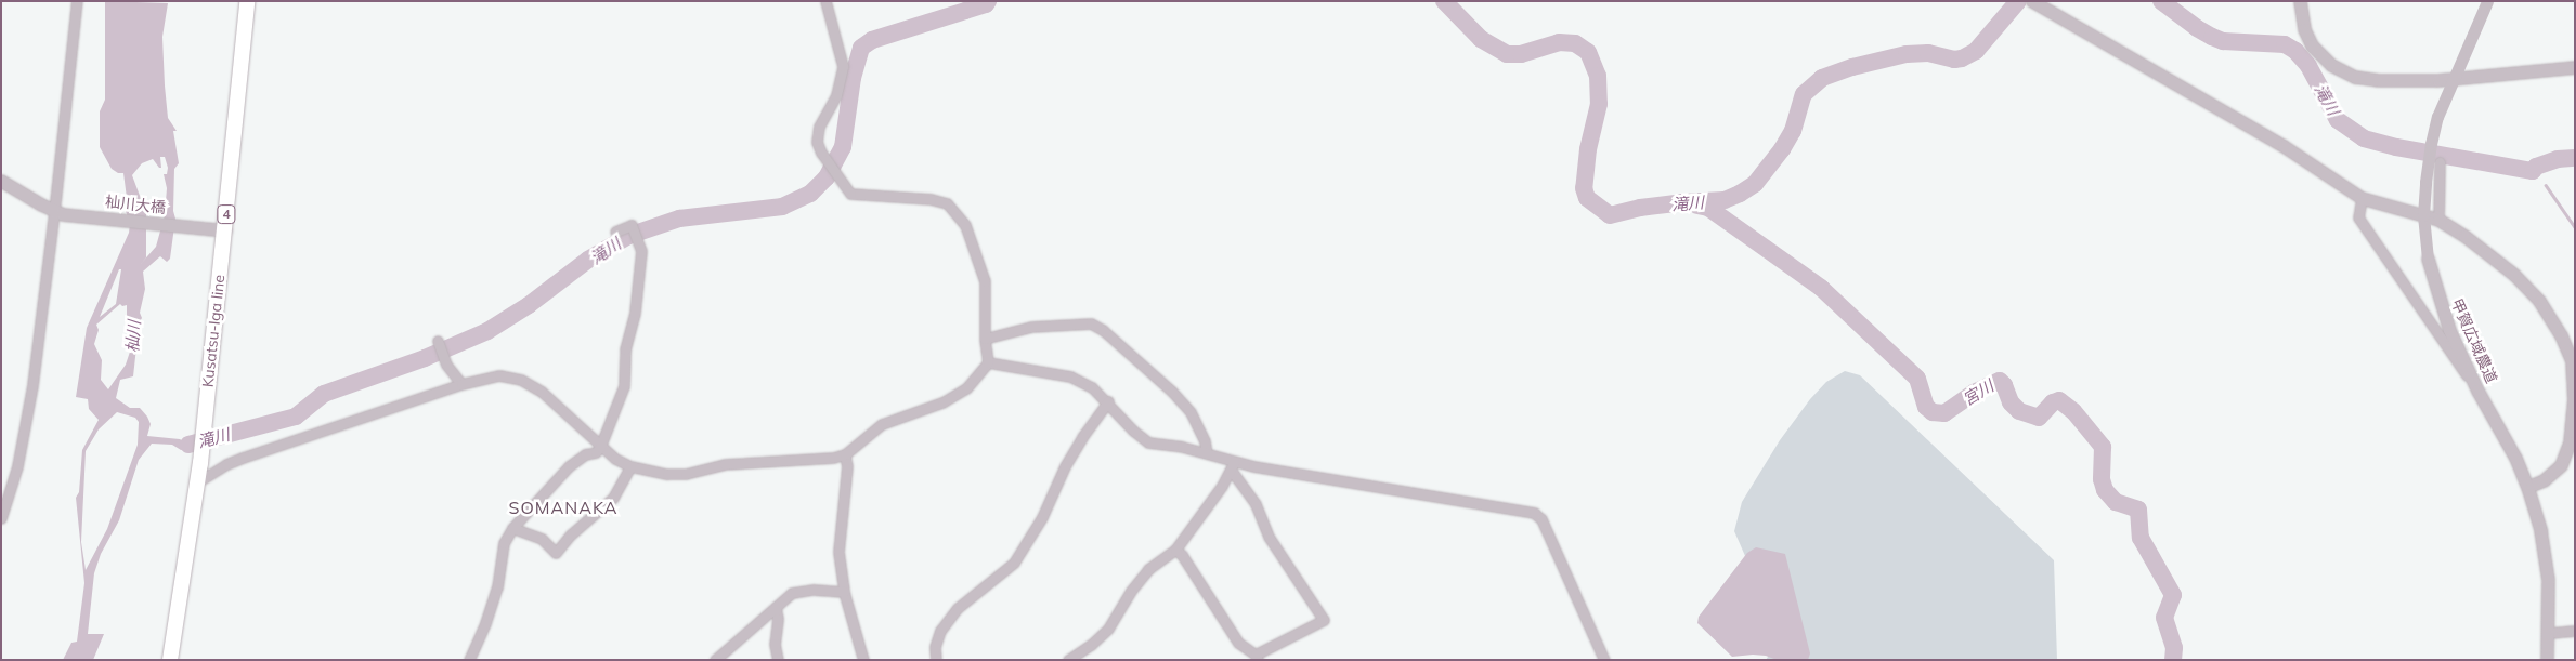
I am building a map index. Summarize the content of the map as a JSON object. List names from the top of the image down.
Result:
{
  "streets": {
    "main road": ["4", "Kusatsu-Iga line"],
    "street": ["杣川大橋", "甲賀広域農道"]
  },
  "crossings": [
    ["杣川大橋", "Kusatsu-Iga line"]
  ],
  "districts": ["SOMANAKA"],
  "water": ["滝川", "杣川", "宮川"]
}
